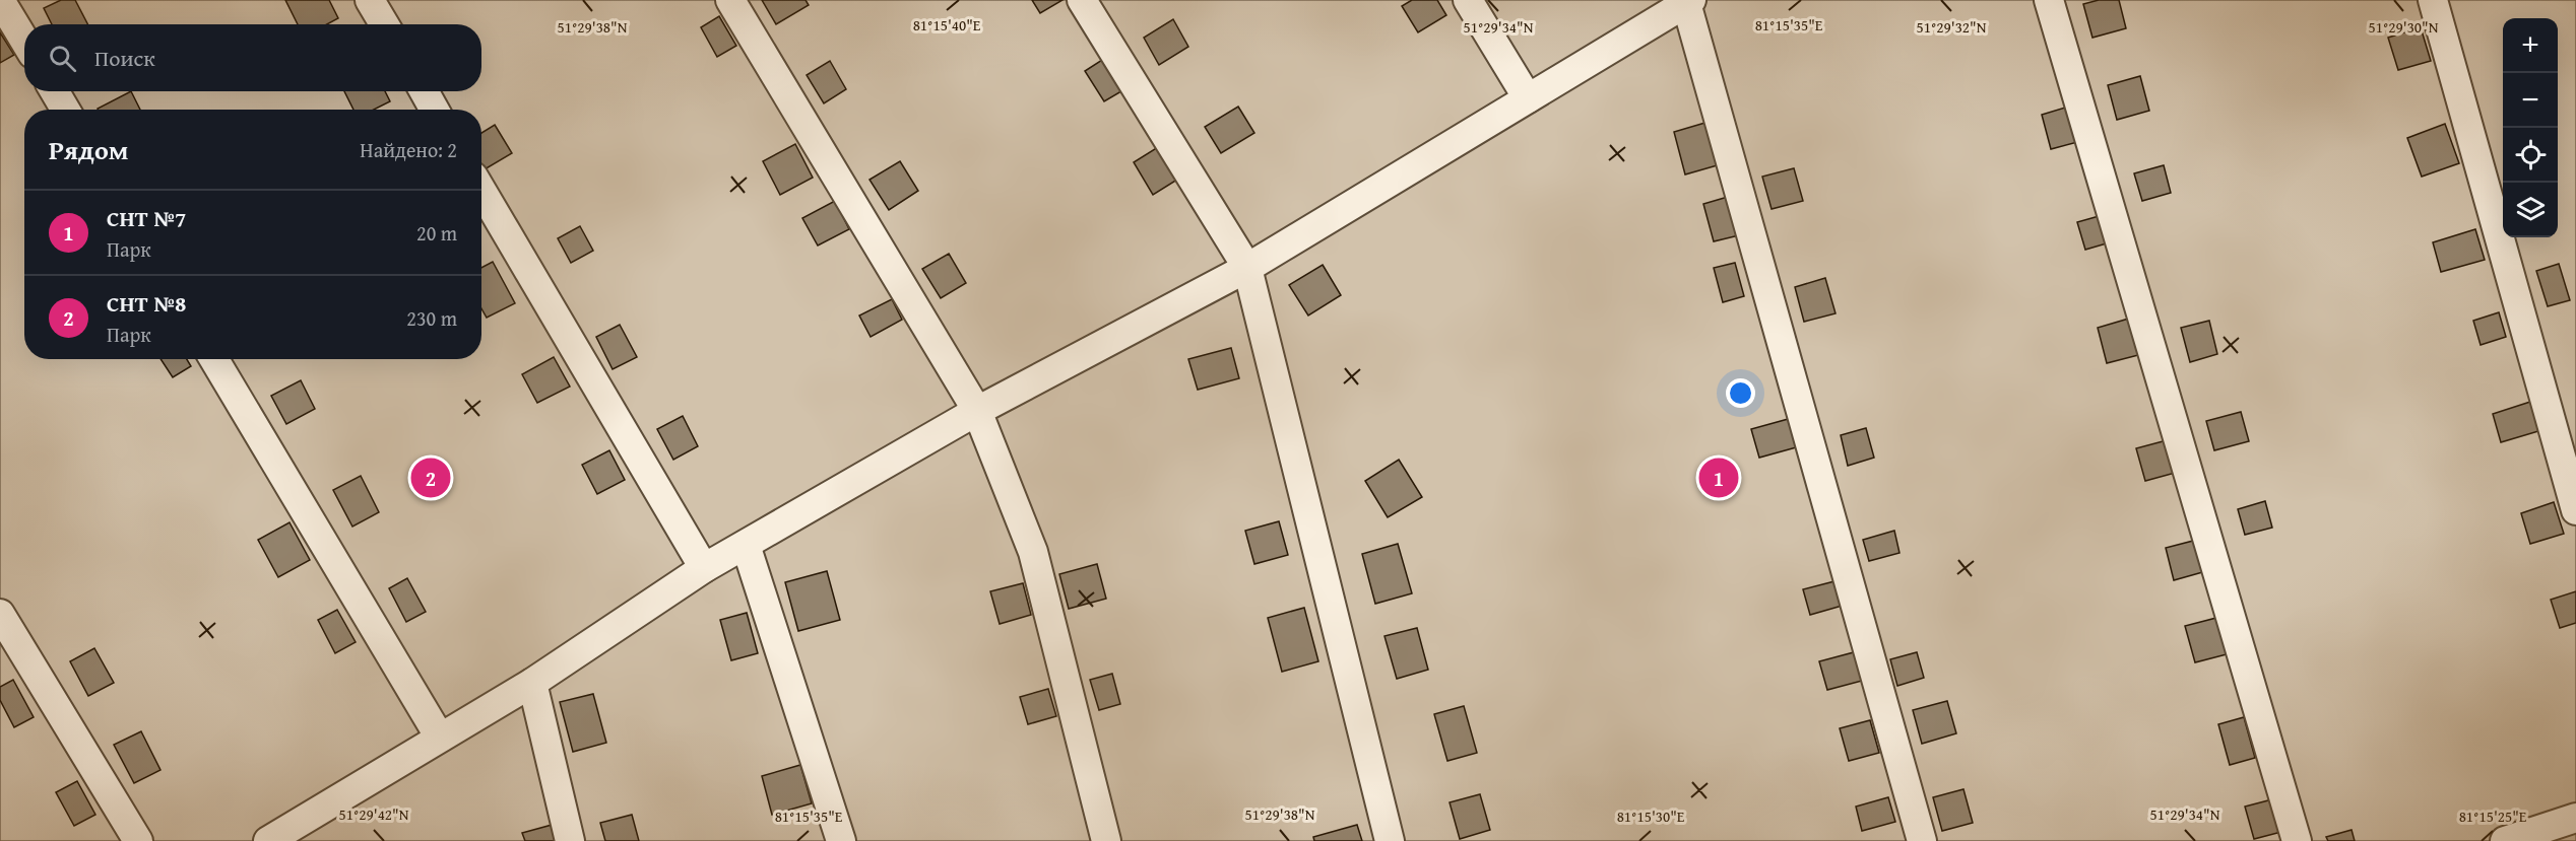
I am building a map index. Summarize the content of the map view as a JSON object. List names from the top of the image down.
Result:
{
  "page": {
    "map_buttons": ["+", "−"],
    "search": "Поиск",
    "heading": ["Рядом", "Найдено: 2"],
    "list": [
      {
        "mark": "1",
        "name": "СНТ №7",
        "note": "Парк",
        "value": "20 m"
      },
      {
        "mark": "2",
        "name": "СНТ №8",
        "note": "Парк",
        "value": "230 m"
      }
    ],
    "pins": ["1", "2"]
  },
  "coordinates": [
    "81°15'40\"E",
    "81°15'35\"E",
    "51°29'38\"N",
    "51°29'34\"N",
    "51°29'32\"N",
    "51°29'30\"N",
    "51°29'42\"N",
    "81°15'30\"E",
    "81°15'25\"E"
  ]
}
